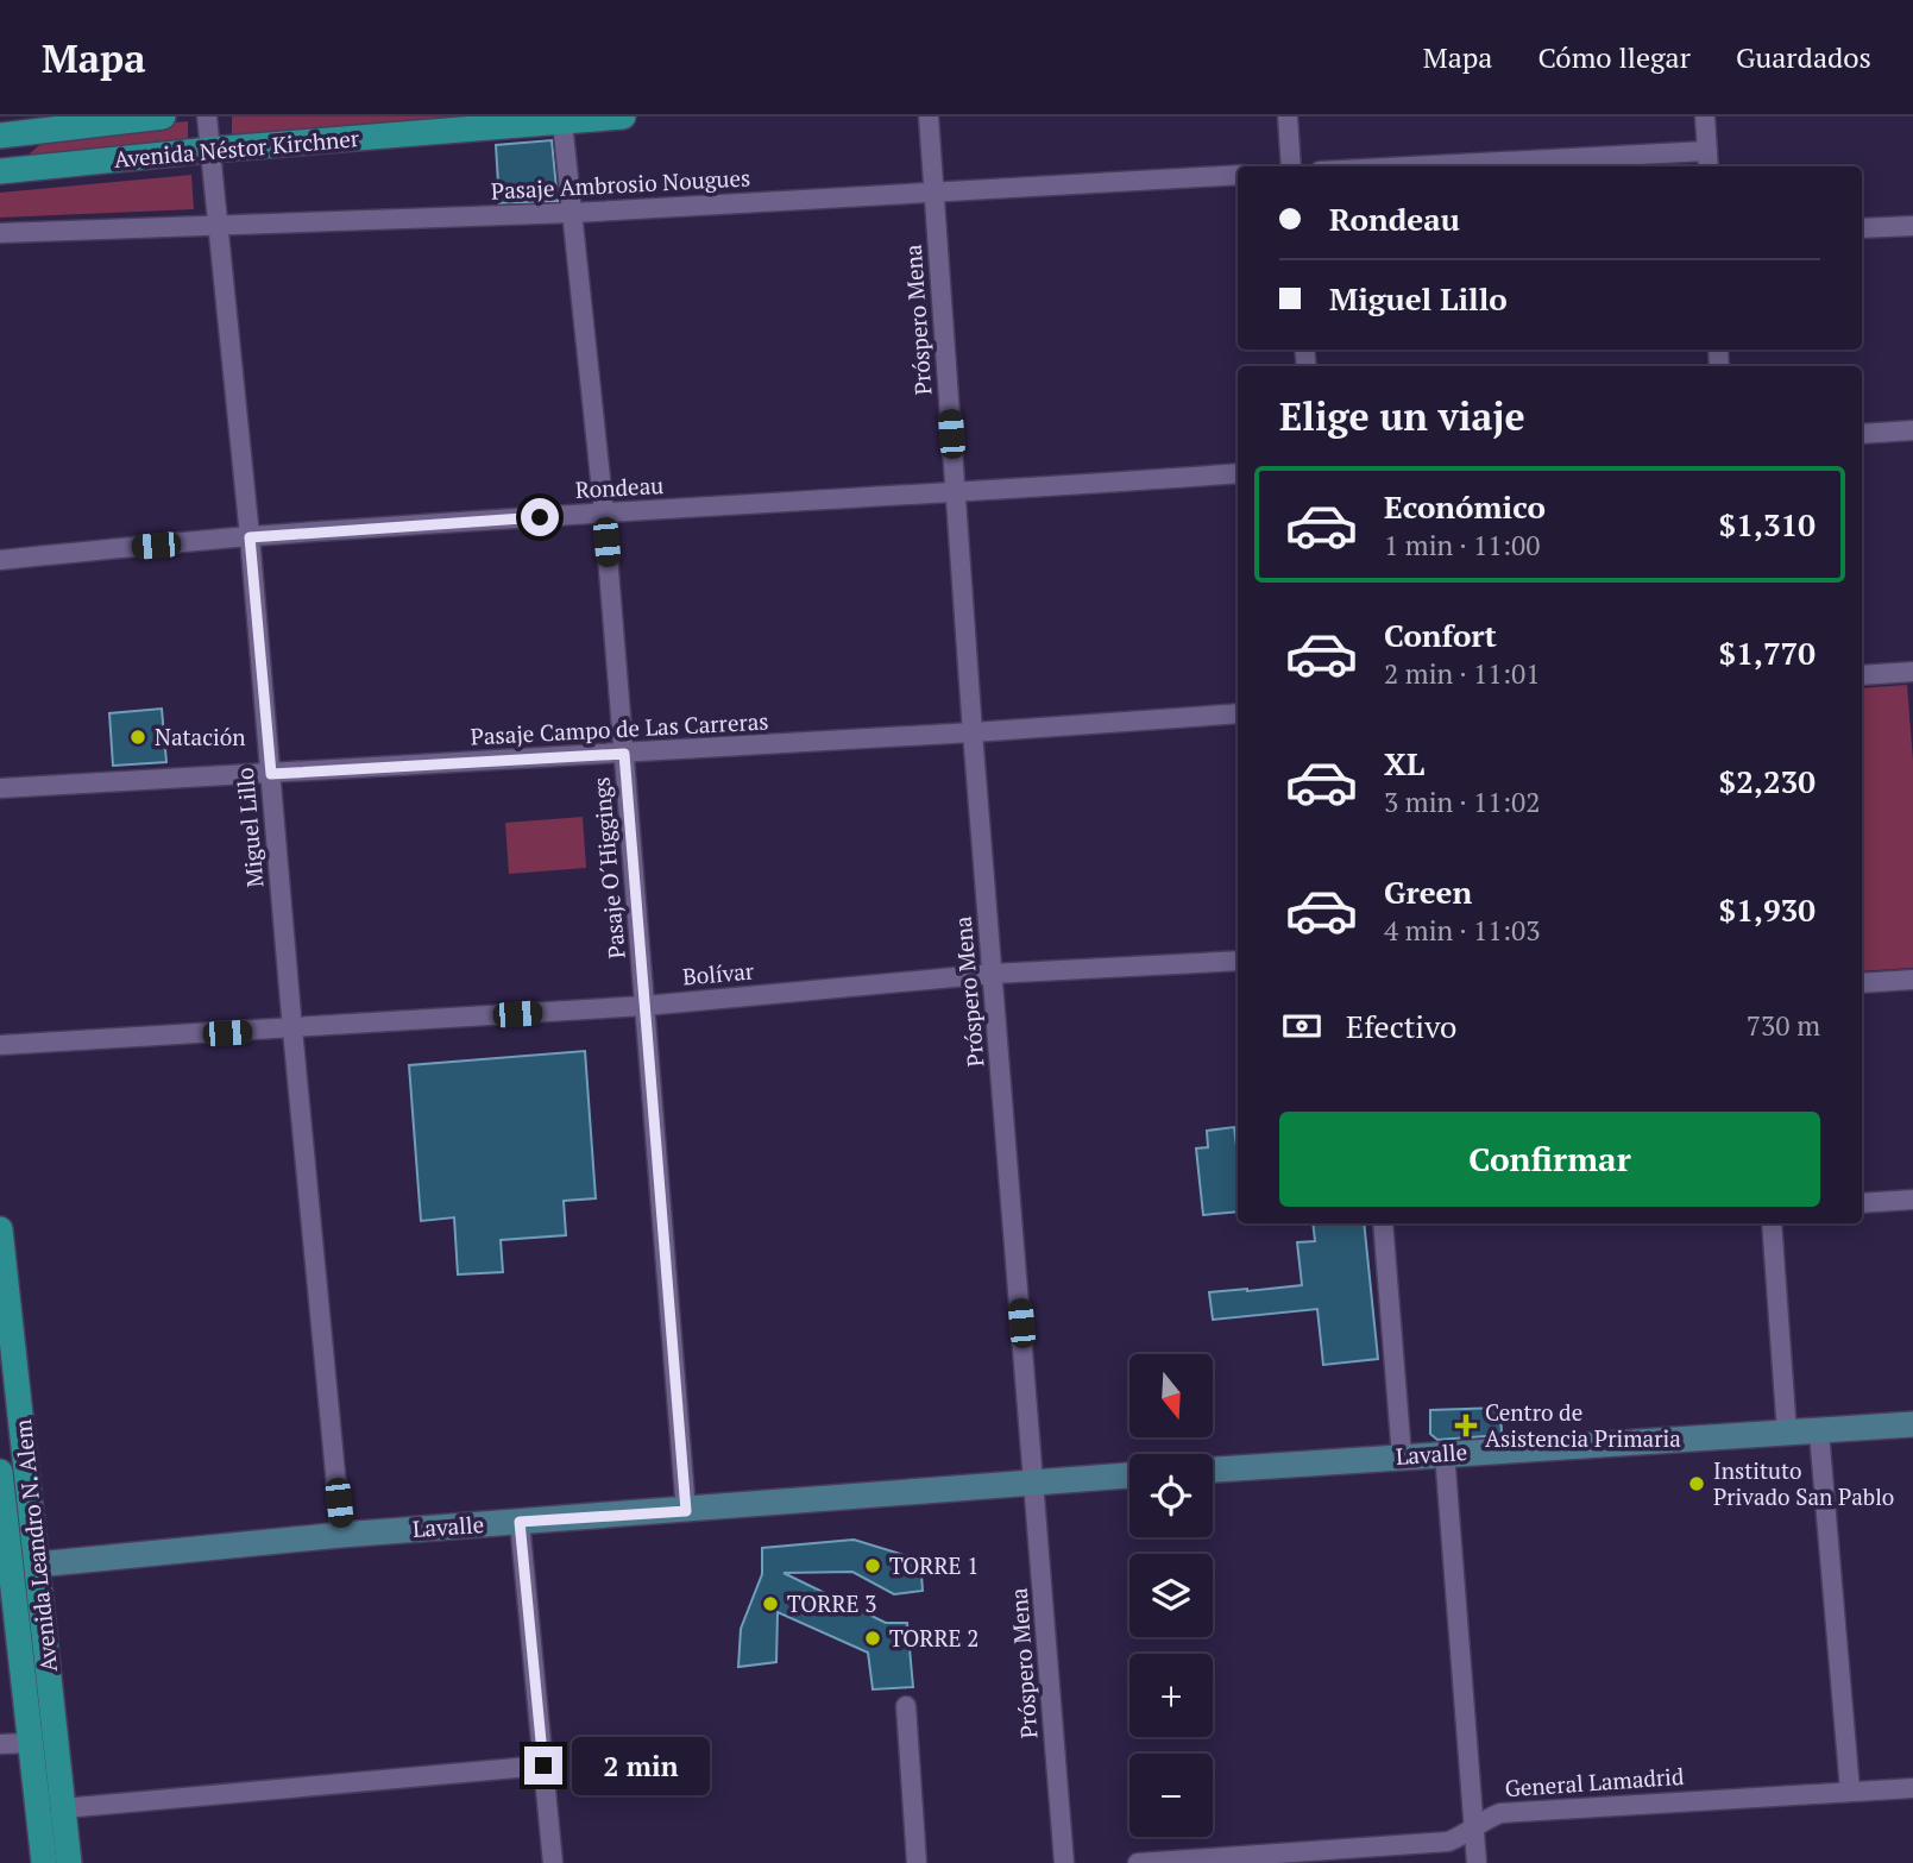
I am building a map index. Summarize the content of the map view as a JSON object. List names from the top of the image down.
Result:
{
  "streets": {
    "main road": ["Avenida Néstor Kirchner", "Avenida Leandro N. Alem"],
    "street": [
      "Pasaje Ambrosio Nougues",
      "Próspero Mena",
      "Rondeau",
      "Pasaje Campo de Las Carreras",
      "Miguel Lillo",
      "Pasaje O´Higgings",
      "Bolívar",
      "Lavalle",
      "General Lamadrid"
    ]
  },
  "crossings": [
    ["Avenida Néstor Kirchner", "Miguel Lillo"],
    ["Avenida Néstor Kirchner", "Pasaje O´Higgings"],
    ["Pasaje Ambrosio Nougues", "Próspero Mena"],
    ["Pasaje Ambrosio Nougues", "Miguel Lillo"],
    ["Pasaje Ambrosio Nougues", "Pasaje O´Higgings"],
    ["Próspero Mena", "Rondeau"],
    ["Próspero Mena", "Pasaje Campo de Las Carreras"],
    ["Próspero Mena", "Bolívar"],
    ["Próspero Mena", "Lavalle"],
    ["Rondeau", "Miguel Lillo"],
    ["Rondeau", "Pasaje O´Higgings"],
    ["Pasaje Campo de Las Carreras", "Miguel Lillo"],
    ["Pasaje Campo de Las Carreras", "Pasaje O´Higgings"],
    ["Miguel Lillo", "Bolívar"],
    ["Miguel Lillo", "Lavalle"],
    ["Pasaje O´Higgings", "Bolívar"],
    ["Pasaje O´Higgings", "Lavalle"],
    ["Lavalle", "Avenida Leandro N. Alem"]
  ],
  "places": {
    "other": [
      "Natación",
      "Instituto Privado San Pablo",
      "TORRE 1",
      "TORRE 3",
      "TORRE 2"
    ],
    "health": ["Centro de Asistencia Primaria"]
  },
  "north": "bottom",
  "page": {
    "header": "Mapa",
    "nav": ["Mapa", "Cómo llegar", "Guardados"],
    "banner": ["Rondeau", "Miguel Lillo"],
    "heading": "Elige un viaje",
    "list": [
      {
        "name": "Económico",
        "note": "1 min · 11:00",
        "value": "$1,310"
      },
      {
        "name": "Confort",
        "note": "2 min · 11:01",
        "value": "$1,770"
      },
      {
        "name": "XL",
        "note": "3 min · 11:02",
        "value": "$2,230"
      },
      {
        "name": "Green",
        "note": "4 min · 11:03",
        "value": "$1,930"
      }
    ],
    "pay": ["Efectivo", "730 m"],
    "buttons": "Confirmar",
    "map_buttons": ["+", "−"],
    "bubble": "2 min"
  }
}
